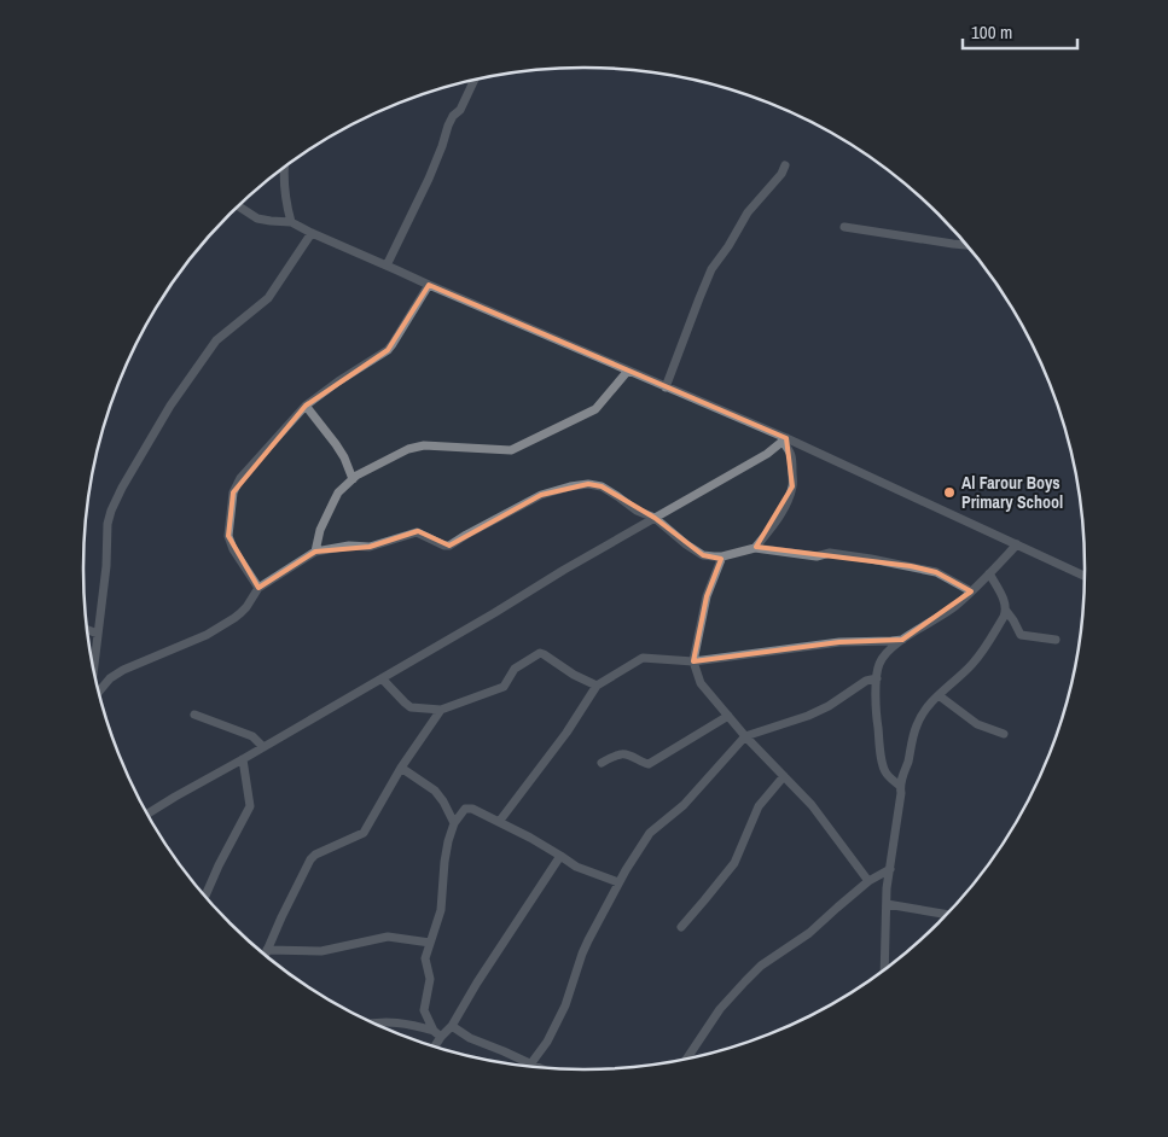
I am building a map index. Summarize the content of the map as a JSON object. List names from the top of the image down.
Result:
{
  "places": ["Al Farour Boys Primary School"],
  "scale_bar": "100 m"
}
